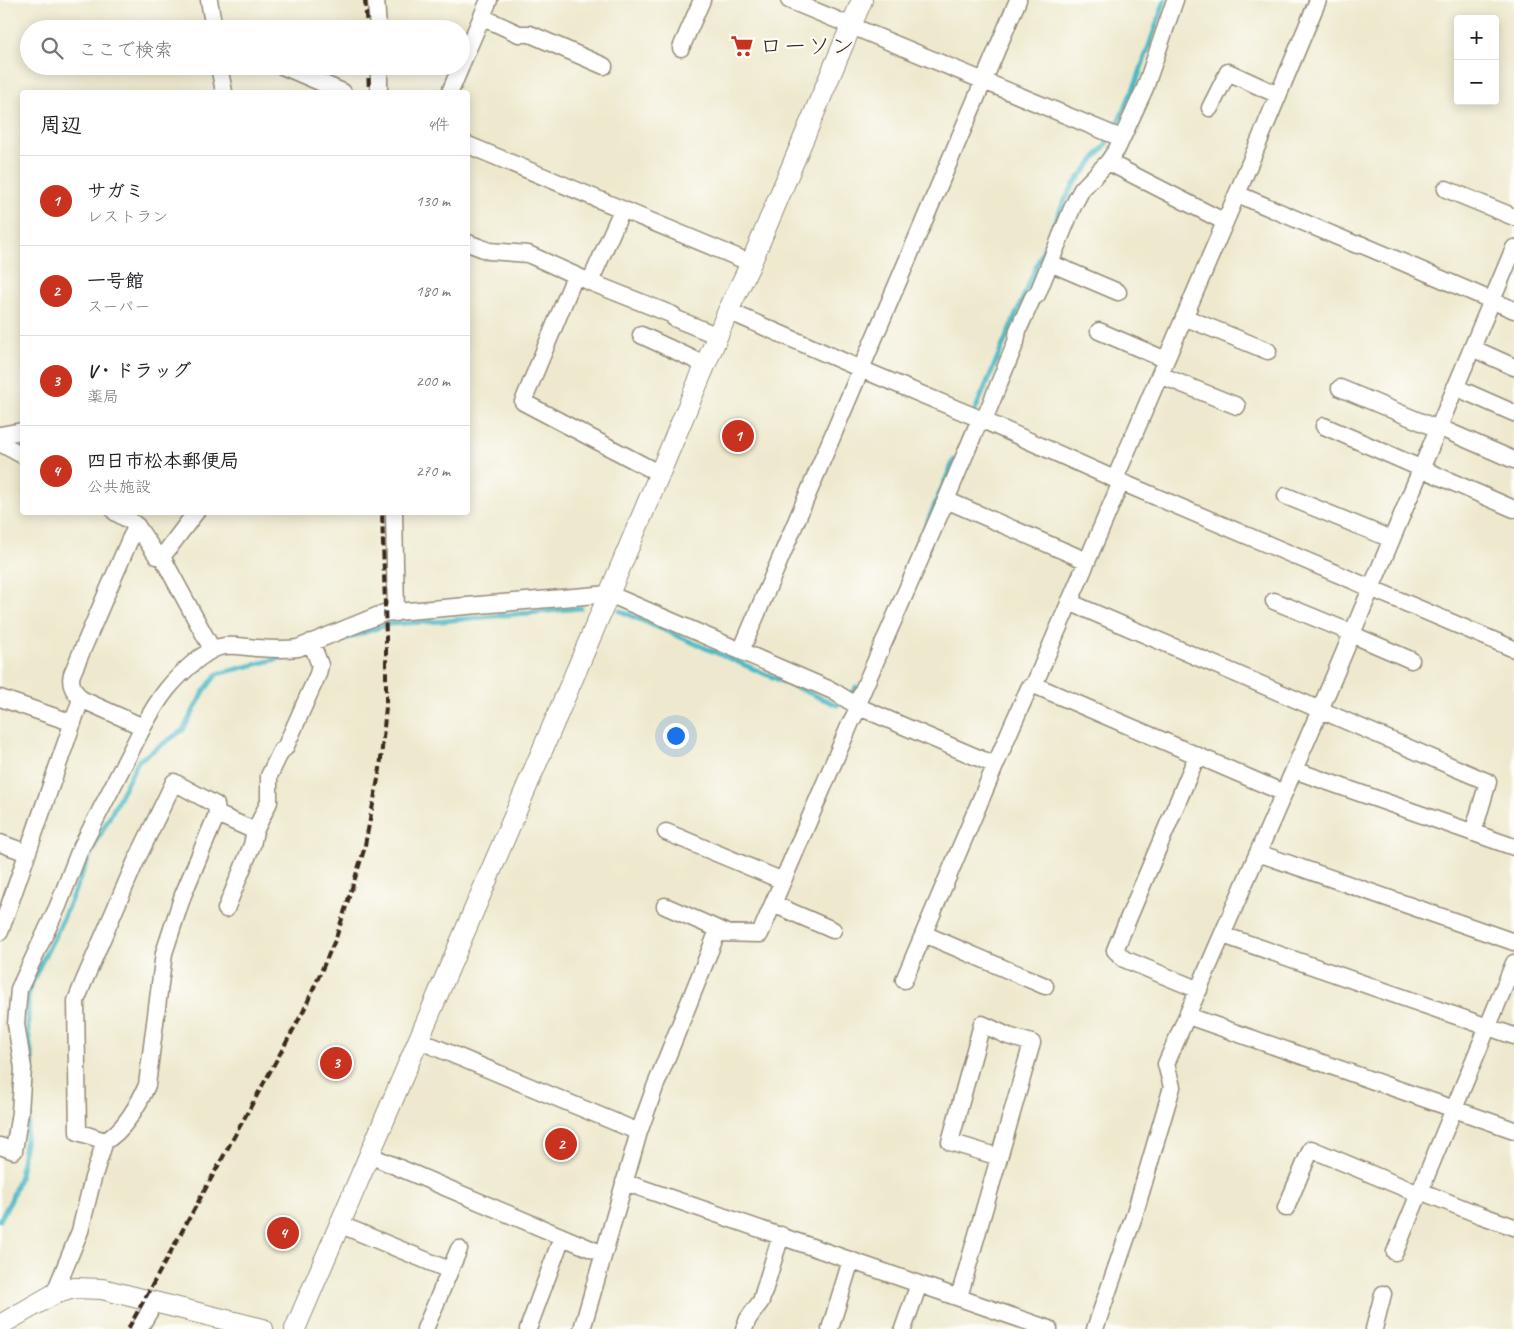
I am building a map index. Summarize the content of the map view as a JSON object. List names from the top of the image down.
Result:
{
  "places": {
    "supermarket": ["ローソン"]
  },
  "page": {
    "map_buttons": ["+", "−"],
    "search": "ここで検索",
    "heading": ["周辺", "4件"],
    "list": [
      {
        "mark": "1",
        "name": "サガミ",
        "note": "レストラン",
        "value": "130 m"
      },
      {
        "mark": "2",
        "name": "一号館",
        "note": "スーパー",
        "value": "180 m"
      },
      {
        "mark": "3",
        "name": "V・ドラッグ",
        "note": "薬局",
        "value": "200 m"
      },
      {
        "mark": "4",
        "name": "四日市松本郵便局",
        "note": "公共施設",
        "value": "270 m"
      }
    ],
    "pins": [
      "1",
      "3",
      "2",
      "4"
    ]
  }
}
